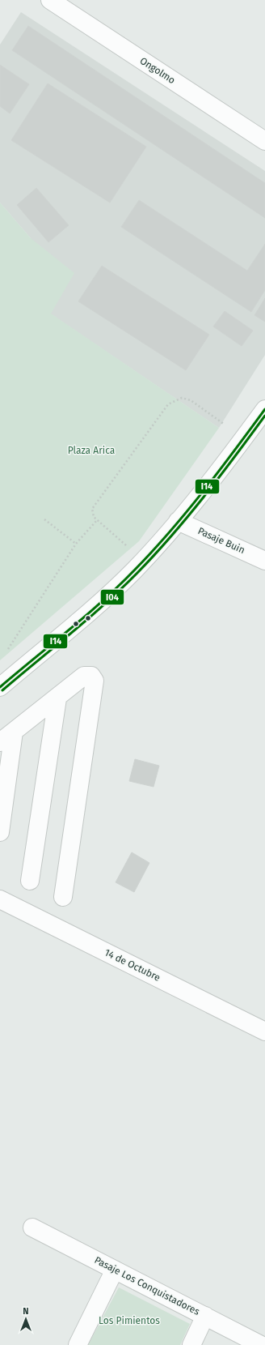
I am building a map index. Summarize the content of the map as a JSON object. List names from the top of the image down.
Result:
{
  "streets": {
    "street": [
      "Ongolmo",
      "Pasaje Buin",
      "14 de Octubre",
      "Pasaje Los Conquistadores"
    ]
  },
  "parks": ["Plaza Arica", "Los Pimientos"],
  "lines": ["transit line I14", "transit line I04"],
  "north": "top"
}
